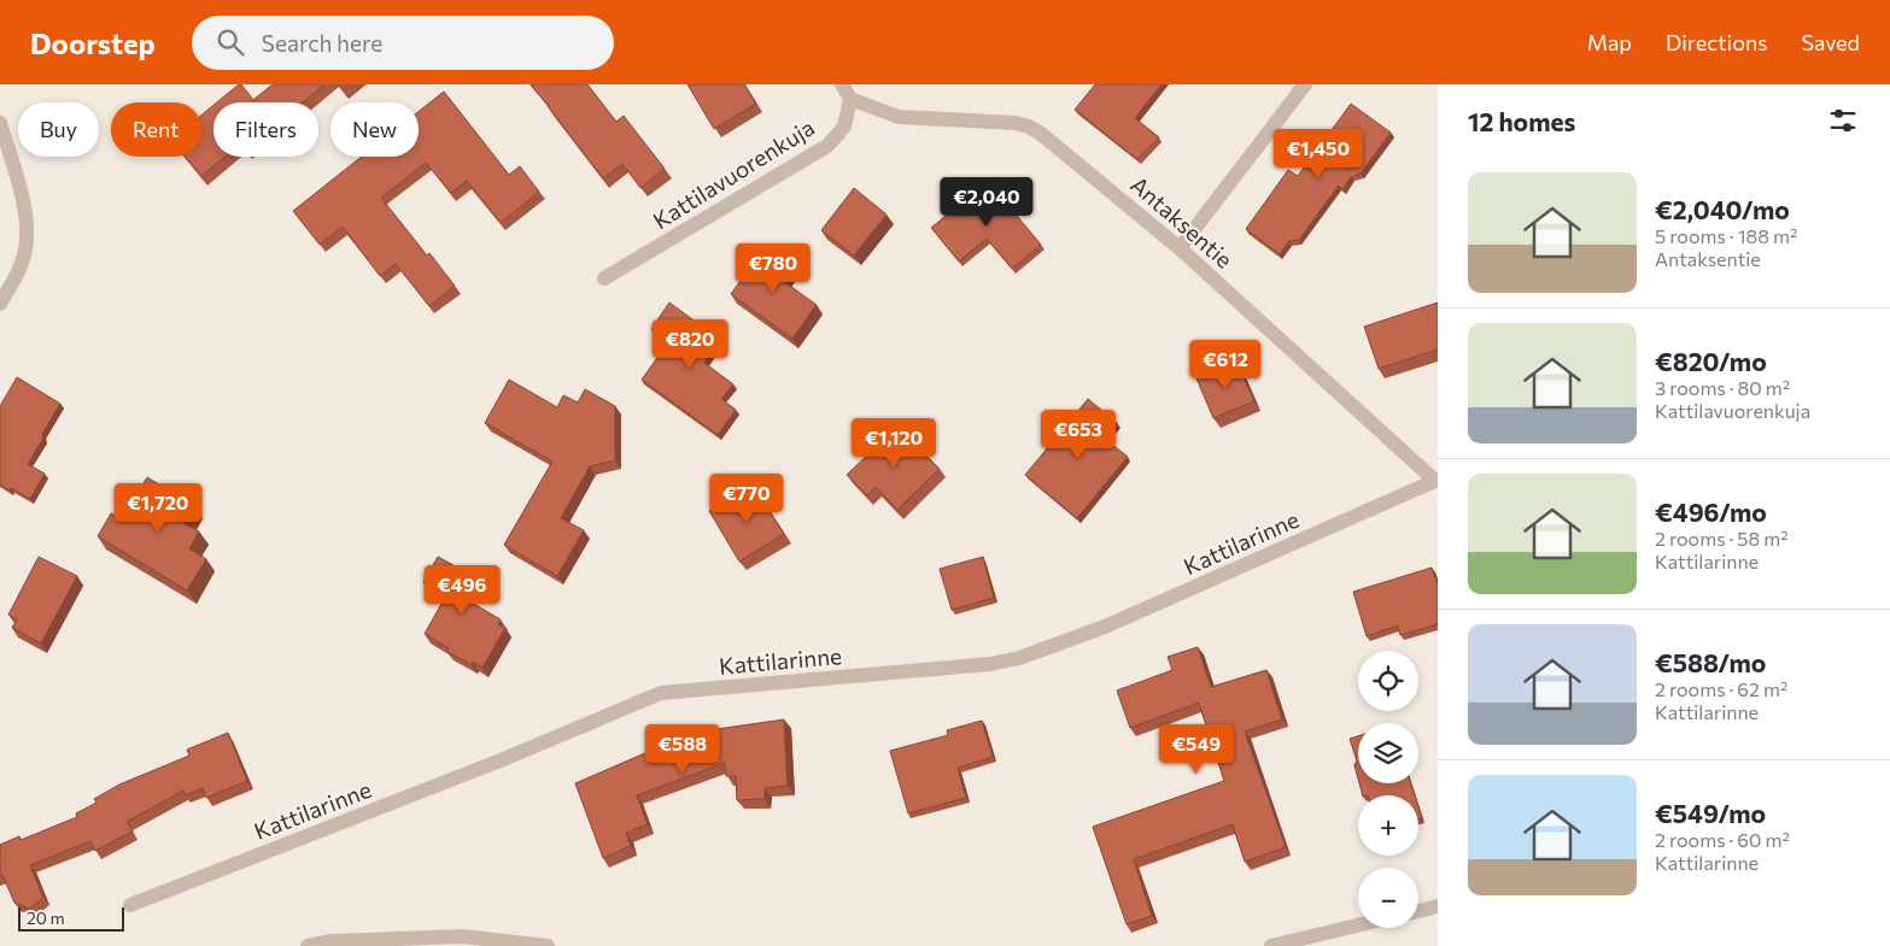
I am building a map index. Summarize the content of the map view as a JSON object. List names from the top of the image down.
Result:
{
  "streets": {
    "street": ["Kattilavuorenkuja", "Antaksentie", "Kattilarinne"]
  },
  "crossings": [
    ["Kattilavuorenkuja", "Antaksentie"],
    ["Antaksentie", "Kattilarinne"]
  ],
  "scale_bar": "20 m",
  "page": {
    "header": "Doorstep",
    "search": "Search here",
    "nav": ["Map", "Directions", "Saved"],
    "heading": "12 homes",
    "chip": [
      "Buy",
      "Rent",
      "Filters",
      "New"
    ],
    "price": [
      "€1,450",
      "€2,040",
      "€780",
      "€820",
      "€612",
      "€653",
      "€1,120",
      "€770",
      "€1,720",
      "€496",
      "€588",
      "€549"
    ],
    "list": [
      {
        "name": "€2,040/mo",
        "note": "5 rooms · 188 m² · Antaksentie"
      },
      {
        "name": "€820/mo",
        "note": "3 rooms · 80 m² · Kattilavuorenkuja"
      },
      {
        "name": "€496/mo",
        "note": "2 rooms · 58 m² · Kattilarinne"
      },
      {
        "name": "€588/mo",
        "note": "2 rooms · 62 m² · Kattilarinne"
      },
      {
        "name": "€549/mo",
        "note": "2 rooms · 60 m² · Kattilarinne"
      }
    ],
    "map_buttons": ["+", "−"],
    "scale": "20 m"
  }
}
